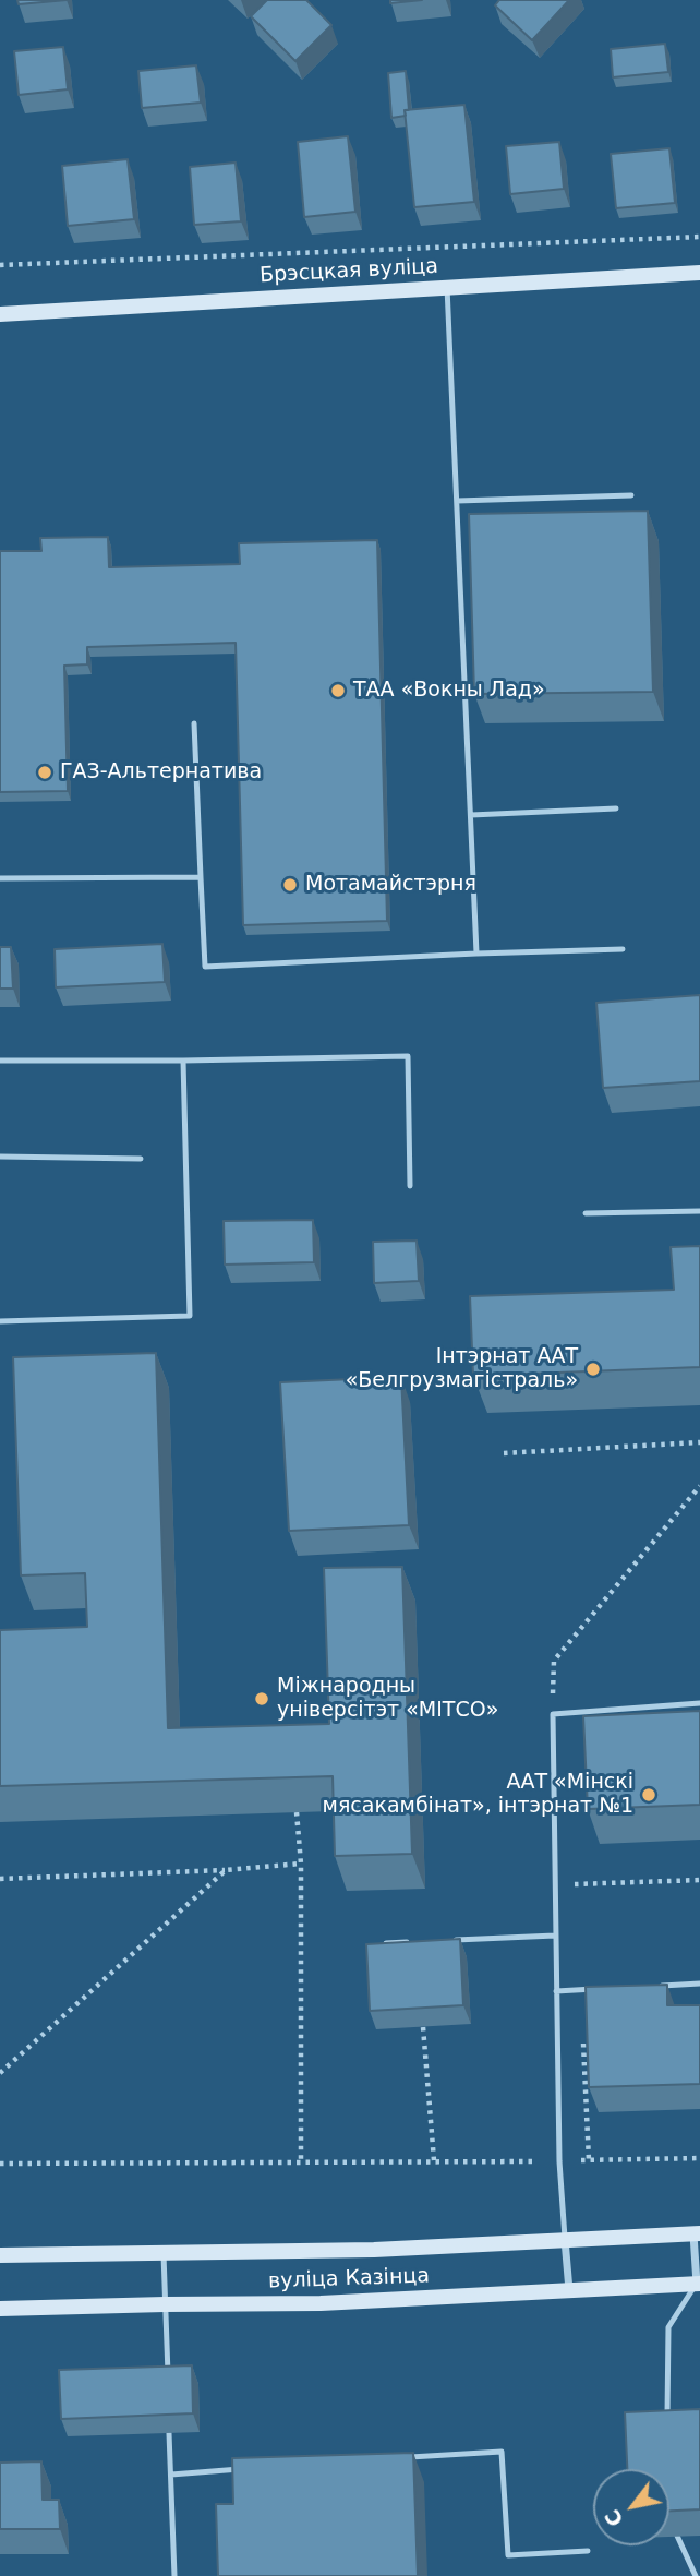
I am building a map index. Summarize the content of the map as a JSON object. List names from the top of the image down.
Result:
{
  "streets": {
    "main road": ["Брэсцкая вуліца", "вуліца Казінца"]
  },
  "places": [
    "ТАА «Вокны Лад»",
    "ГАЗ-Альтернатива",
    "Мотамайстэрня",
    "Інтэрнат ААТ «Белгрузмагістраль»",
    "Міжнародны універсітэт «МІТСО»",
    "ААТ «Мінскі мясакамбінат», інтэрнат №1"
  ],
  "north": "bottom left"
}
